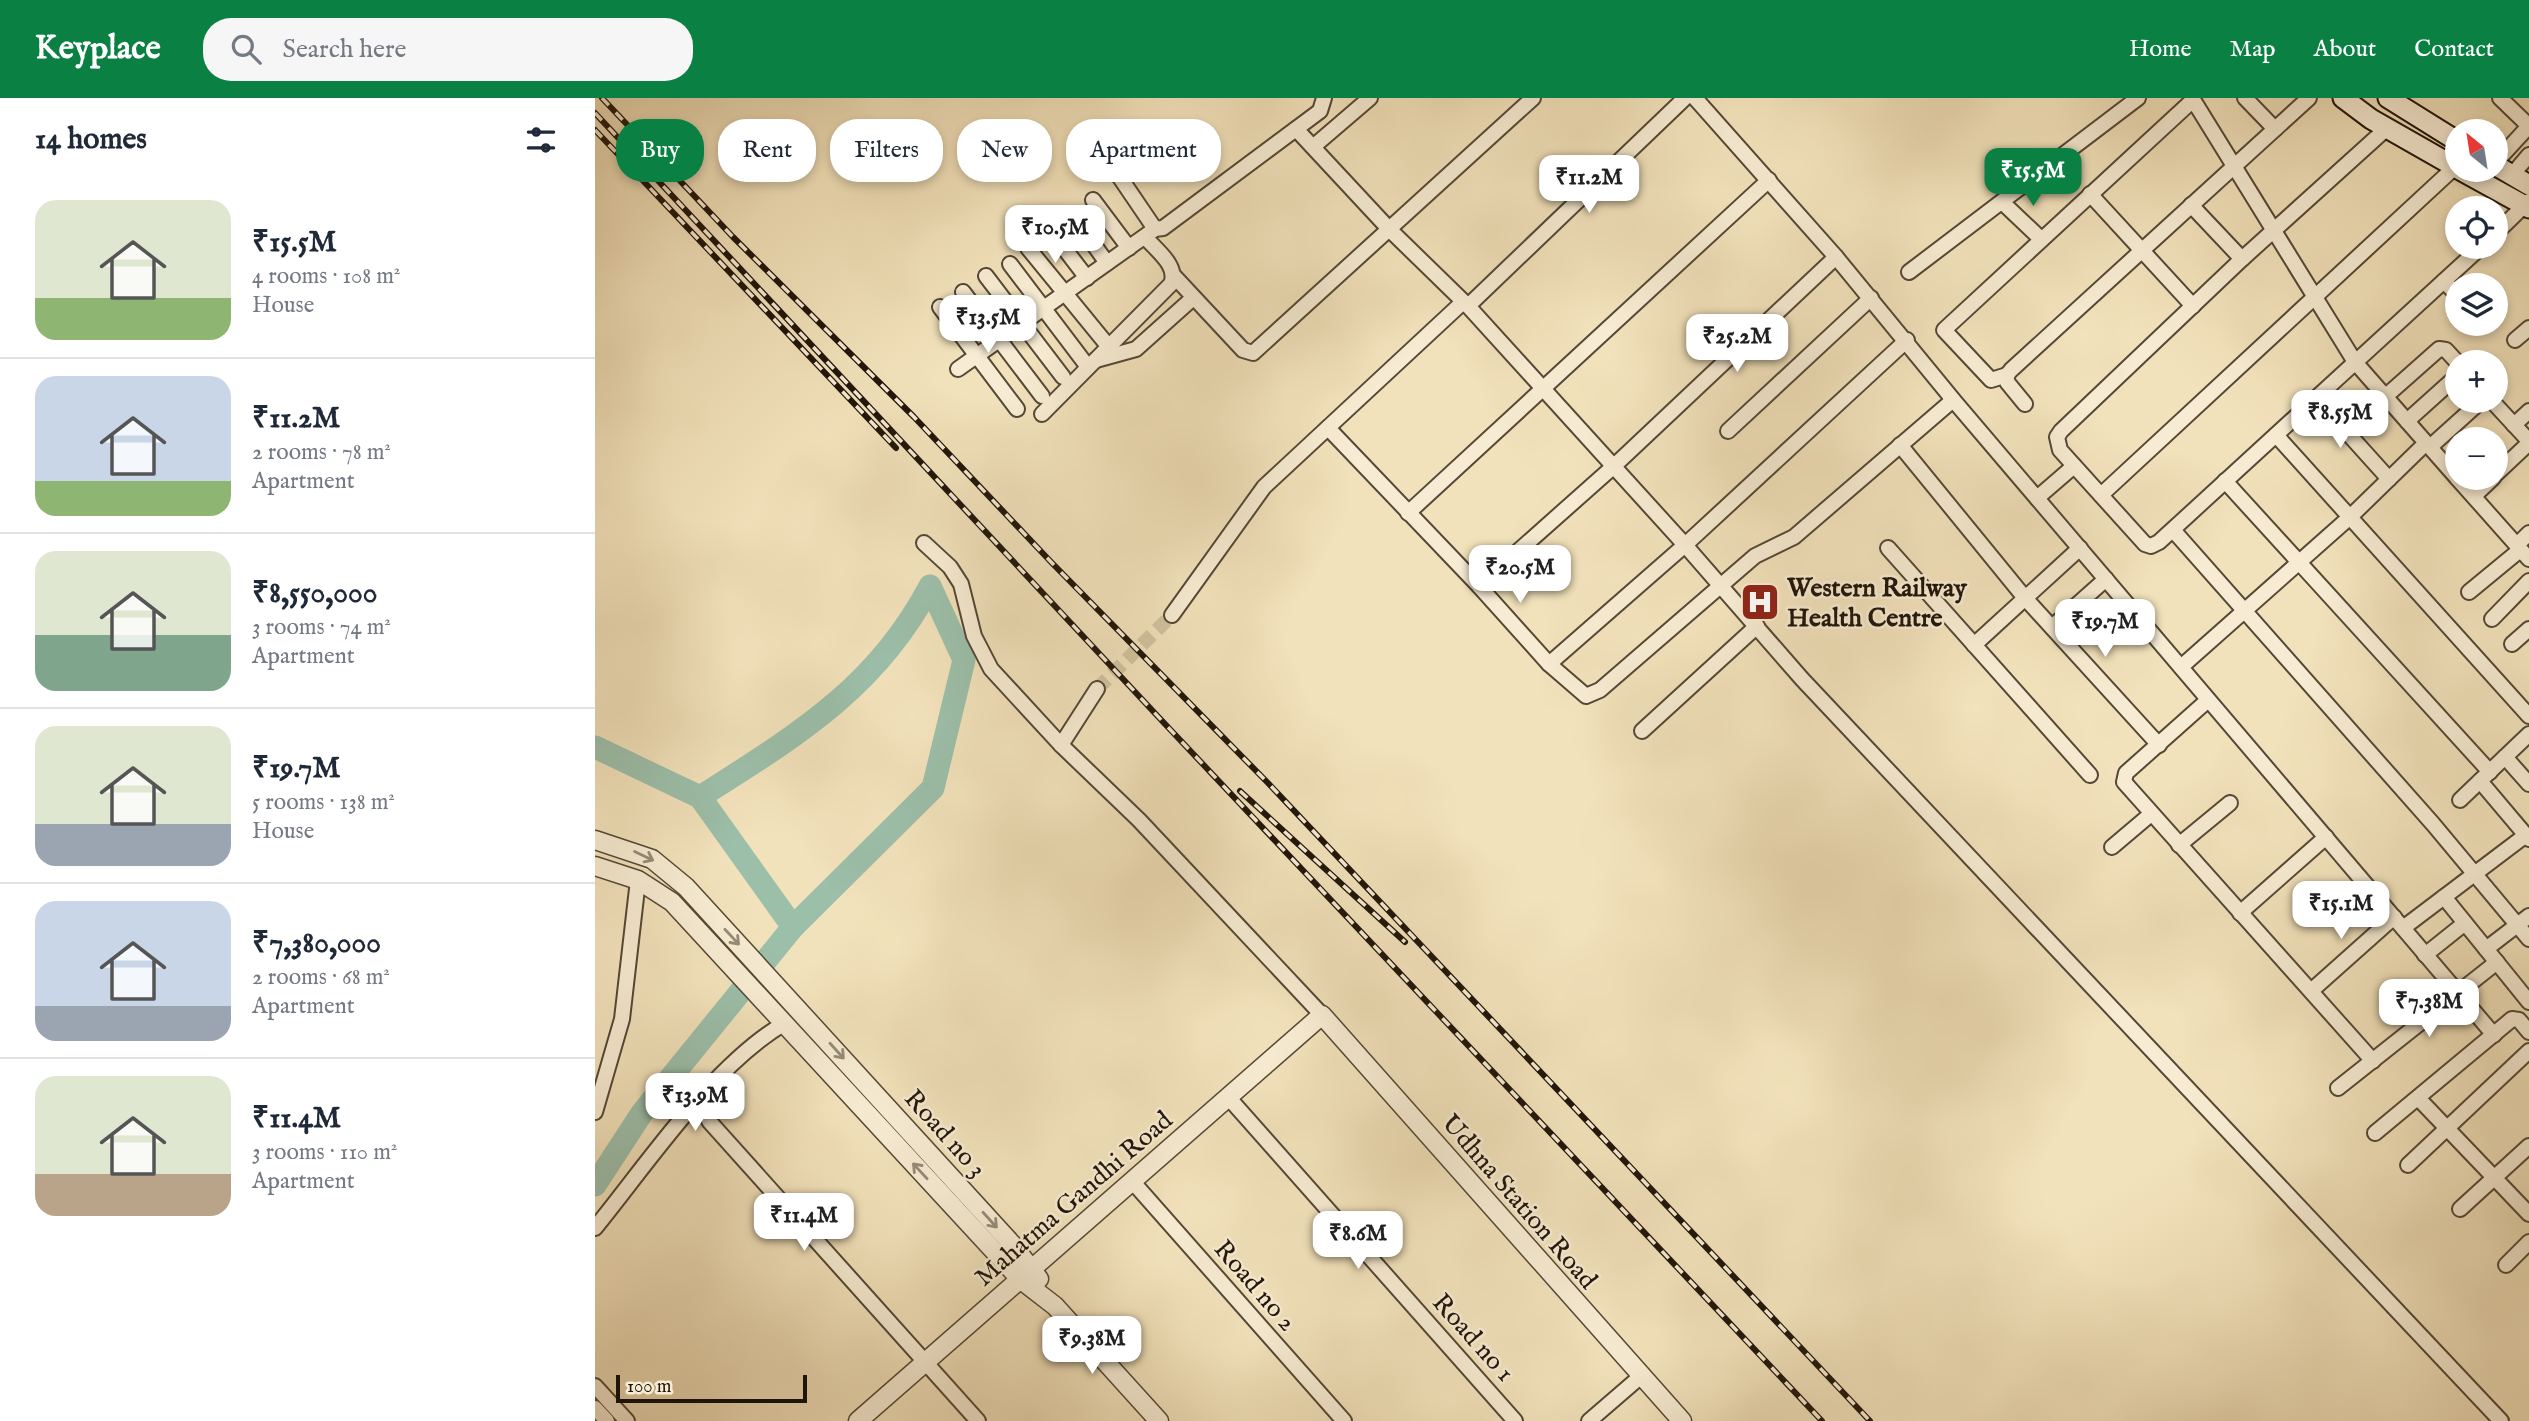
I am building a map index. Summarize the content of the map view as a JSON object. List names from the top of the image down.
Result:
{
  "streets": {
    "street": [
      "Road no 3",
      "Mahatma Gandhi Road",
      "Udhna Station Road",
      "Road no 2",
      "Road no 1"
    ]
  },
  "crossings": [
    ["Road no 3", "Mahatma Gandhi Road"],
    ["Mahatma Gandhi Road", "Udhna Station Road"],
    ["Mahatma Gandhi Road", "Road no 2"],
    ["Mahatma Gandhi Road", "Road no 1"]
  ],
  "places": {
    "hospital": ["Western Railway Health Centre"]
  },
  "scale_bar": "100 m",
  "north": "top left",
  "page": {
    "header": "Keyplace",
    "search": "Search here",
    "nav": [
      "Home",
      "Map",
      "About",
      "Contact"
    ],
    "heading": "14 homes",
    "map_buttons": ["+", "−"],
    "chip": [
      "Buy",
      "Rent",
      "Filters",
      "New",
      "Apartment"
    ],
    "price": [
      "₹15.5M",
      "₹11.2M",
      "₹10.5M",
      "₹13.5M",
      "₹25.2M",
      "₹8.55M",
      "₹20.5M",
      "₹19.7M",
      "₹15.1M",
      "₹7.38M",
      "₹13.9M",
      "₹11.4M",
      "₹8.6M",
      "₹9.38M"
    ],
    "list": [
      {
        "name": "₹15.5M",
        "note": "4 rooms · 108 m² · House"
      },
      {
        "name": "₹11.2M",
        "note": "2 rooms · 78 m² · Apartment"
      },
      {
        "name": "₹8,550,000",
        "note": "3 rooms · 74 m² · Apartment"
      },
      {
        "name": "₹19.7M",
        "note": "5 rooms · 138 m² · House"
      },
      {
        "name": "₹7,380,000",
        "note": "2 rooms · 68 m² · Apartment"
      },
      {
        "name": "₹11.4M",
        "note": "3 rooms · 110 m² · Apartment"
      }
    ],
    "scale": "100 m"
  }
}
